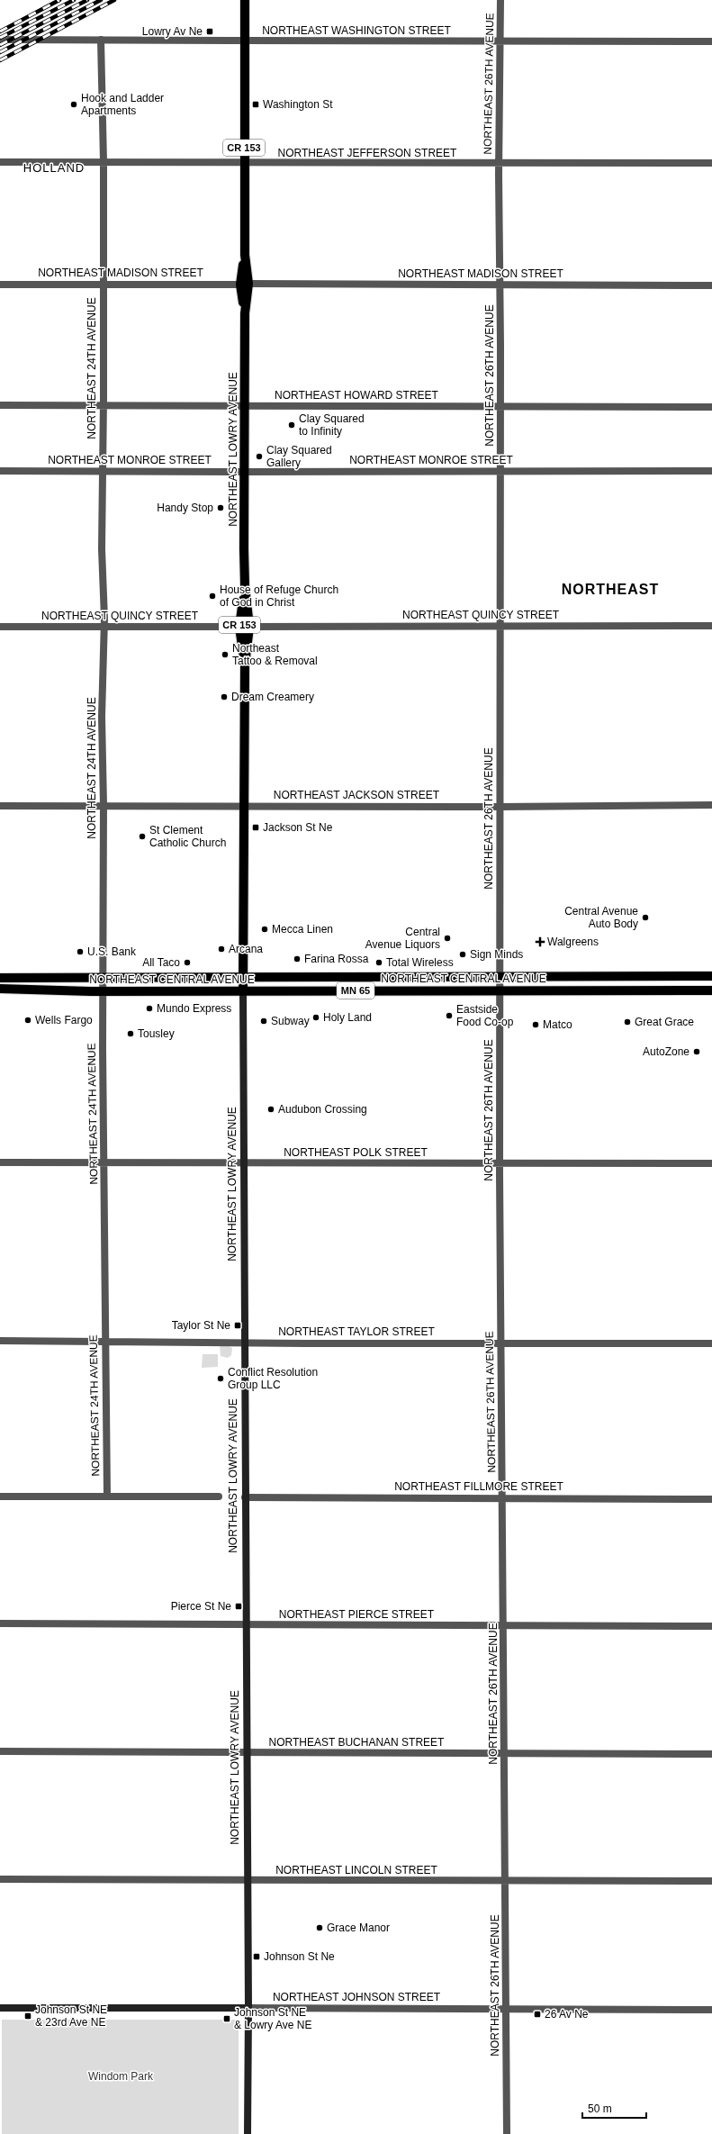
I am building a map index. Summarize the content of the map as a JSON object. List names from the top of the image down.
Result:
{
  "streets": {
    "main road": [
      "CR 153",
      "NORTHEAST LOWRY AVENUE",
      "NORTHEAST CENTRAL AVENUE",
      "MN 65",
      "NORTHEAST JOHNSON STREET"
    ],
    "street": [
      "NORTHEAST WASHINGTON STREET",
      "NORTHEAST 26TH AVENUE",
      "NORTHEAST JEFFERSON STREET",
      "NORTHEAST MADISON STREET",
      "NORTHEAST 24TH AVENUE",
      "NORTHEAST HOWARD STREET",
      "NORTHEAST MONROE STREET",
      "NORTHEAST QUINCY STREET",
      "NORTHEAST JACKSON STREET",
      "NORTHEAST POLK STREET",
      "NORTHEAST TAYLOR STREET",
      "NORTHEAST FILLMORE STREET",
      "NORTHEAST PIERCE STREET",
      "NORTHEAST BUCHANAN STREET",
      "NORTHEAST LINCOLN STREET"
    ]
  },
  "crossings": [
    ["NORTHEAST WASHINGTON STREET", "NORTHEAST 26TH AVENUE"],
    ["NORTHEAST WASHINGTON STREET", "NORTHEAST 24TH AVENUE"],
    ["NORTHEAST WASHINGTON STREET", "NORTHEAST LOWRY AVENUE"],
    ["NORTHEAST 26TH AVENUE", "NORTHEAST JEFFERSON STREET"],
    ["NORTHEAST 26TH AVENUE", "NORTHEAST MADISON STREET"],
    ["NORTHEAST 26TH AVENUE", "NORTHEAST HOWARD STREET"],
    ["NORTHEAST 26TH AVENUE", "NORTHEAST MONROE STREET"],
    ["NORTHEAST 26TH AVENUE", "NORTHEAST QUINCY STREET"],
    ["NORTHEAST 26TH AVENUE", "NORTHEAST JACKSON STREET"],
    ["NORTHEAST 26TH AVENUE", "NORTHEAST CENTRAL AVENUE"],
    ["NORTHEAST 26TH AVENUE", "NORTHEAST POLK STREET"],
    ["NORTHEAST 26TH AVENUE", "NORTHEAST TAYLOR STREET"],
    ["NORTHEAST 26TH AVENUE", "NORTHEAST FILLMORE STREET"],
    ["NORTHEAST 26TH AVENUE", "NORTHEAST PIERCE STREET"],
    ["NORTHEAST 26TH AVENUE", "NORTHEAST BUCHANAN STREET"],
    ["NORTHEAST 26TH AVENUE", "NORTHEAST LINCOLN STREET"],
    ["NORTHEAST 26TH AVENUE", "NORTHEAST JOHNSON STREET"],
    ["NORTHEAST JEFFERSON STREET", "NORTHEAST 24TH AVENUE"],
    ["NORTHEAST JEFFERSON STREET", "NORTHEAST LOWRY AVENUE"],
    ["NORTHEAST MADISON STREET", "NORTHEAST 24TH AVENUE"],
    ["NORTHEAST MADISON STREET", "NORTHEAST LOWRY AVENUE"],
    ["NORTHEAST 24TH AVENUE", "NORTHEAST HOWARD STREET"],
    ["NORTHEAST 24TH AVENUE", "NORTHEAST MONROE STREET"],
    ["NORTHEAST 24TH AVENUE", "NORTHEAST QUINCY STREET"],
    ["NORTHEAST 24TH AVENUE", "NORTHEAST JACKSON STREET"],
    ["NORTHEAST 24TH AVENUE", "NORTHEAST CENTRAL AVENUE"],
    ["NORTHEAST 24TH AVENUE", "NORTHEAST POLK STREET"],
    ["NORTHEAST 24TH AVENUE", "NORTHEAST TAYLOR STREET"],
    ["NORTHEAST HOWARD STREET", "NORTHEAST LOWRY AVENUE"],
    ["NORTHEAST LOWRY AVENUE", "NORTHEAST MONROE STREET"],
    ["NORTHEAST LOWRY AVENUE", "NORTHEAST QUINCY STREET"],
    ["NORTHEAST LOWRY AVENUE", "NORTHEAST JACKSON STREET"],
    ["NORTHEAST LOWRY AVENUE", "NORTHEAST CENTRAL AVENUE"],
    ["NORTHEAST LOWRY AVENUE", "NORTHEAST POLK STREET"],
    ["NORTHEAST LOWRY AVENUE", "NORTHEAST TAYLOR STREET"],
    ["NORTHEAST LOWRY AVENUE", "NORTHEAST FILLMORE STREET"],
    ["NORTHEAST LOWRY AVENUE", "NORTHEAST PIERCE STREET"],
    ["NORTHEAST LOWRY AVENUE", "NORTHEAST BUCHANAN STREET"],
    ["NORTHEAST LOWRY AVENUE", "NORTHEAST LINCOLN STREET"],
    ["NORTHEAST LOWRY AVENUE", "NORTHEAST JOHNSON STREET"]
  ],
  "districts": ["HOLLAND", "NORTHEAST"],
  "parks": ["Windom Park"],
  "places": {
    "transit": [
      "Lowry Av Ne",
      "Washington St",
      "Jackson St Ne",
      "Taylor St Ne",
      "Pierce St Ne",
      "Johnson St Ne",
      "26 Av Ne",
      "Johnson St NE & 23rd Ave NE",
      "Johnson St NE & Lowry Ave NE"
    ],
    "other": [
      "Hook and Ladder Apartments",
      "Clay Squared to Infinity",
      "Clay Squared Gallery",
      "Handy Stop",
      "House of Refuge Church of God in Christ",
      "Northeast Tattoo & Removal",
      "Dream Creamery",
      "St Clement Catholic Church",
      "Central Avenue Auto Body",
      "Mecca Linen",
      "Central Avenue Liquors",
      "Arcana",
      "U.S. Bank",
      "Sign Minds",
      "Farina Rossa",
      "All Taco",
      "Total Wireless",
      "Mundo Express",
      "Eastside Food Co-op",
      "Holy Land",
      "Wells Fargo",
      "Subway",
      "Great Grace",
      "Matco",
      "Tousley",
      "AutoZone",
      "Audubon Crossing",
      "Conflict Resolution Group LLC",
      "Grace Manor"
    ],
    "health": ["Walgreens"]
  },
  "scale_bar": "50 m"
}
